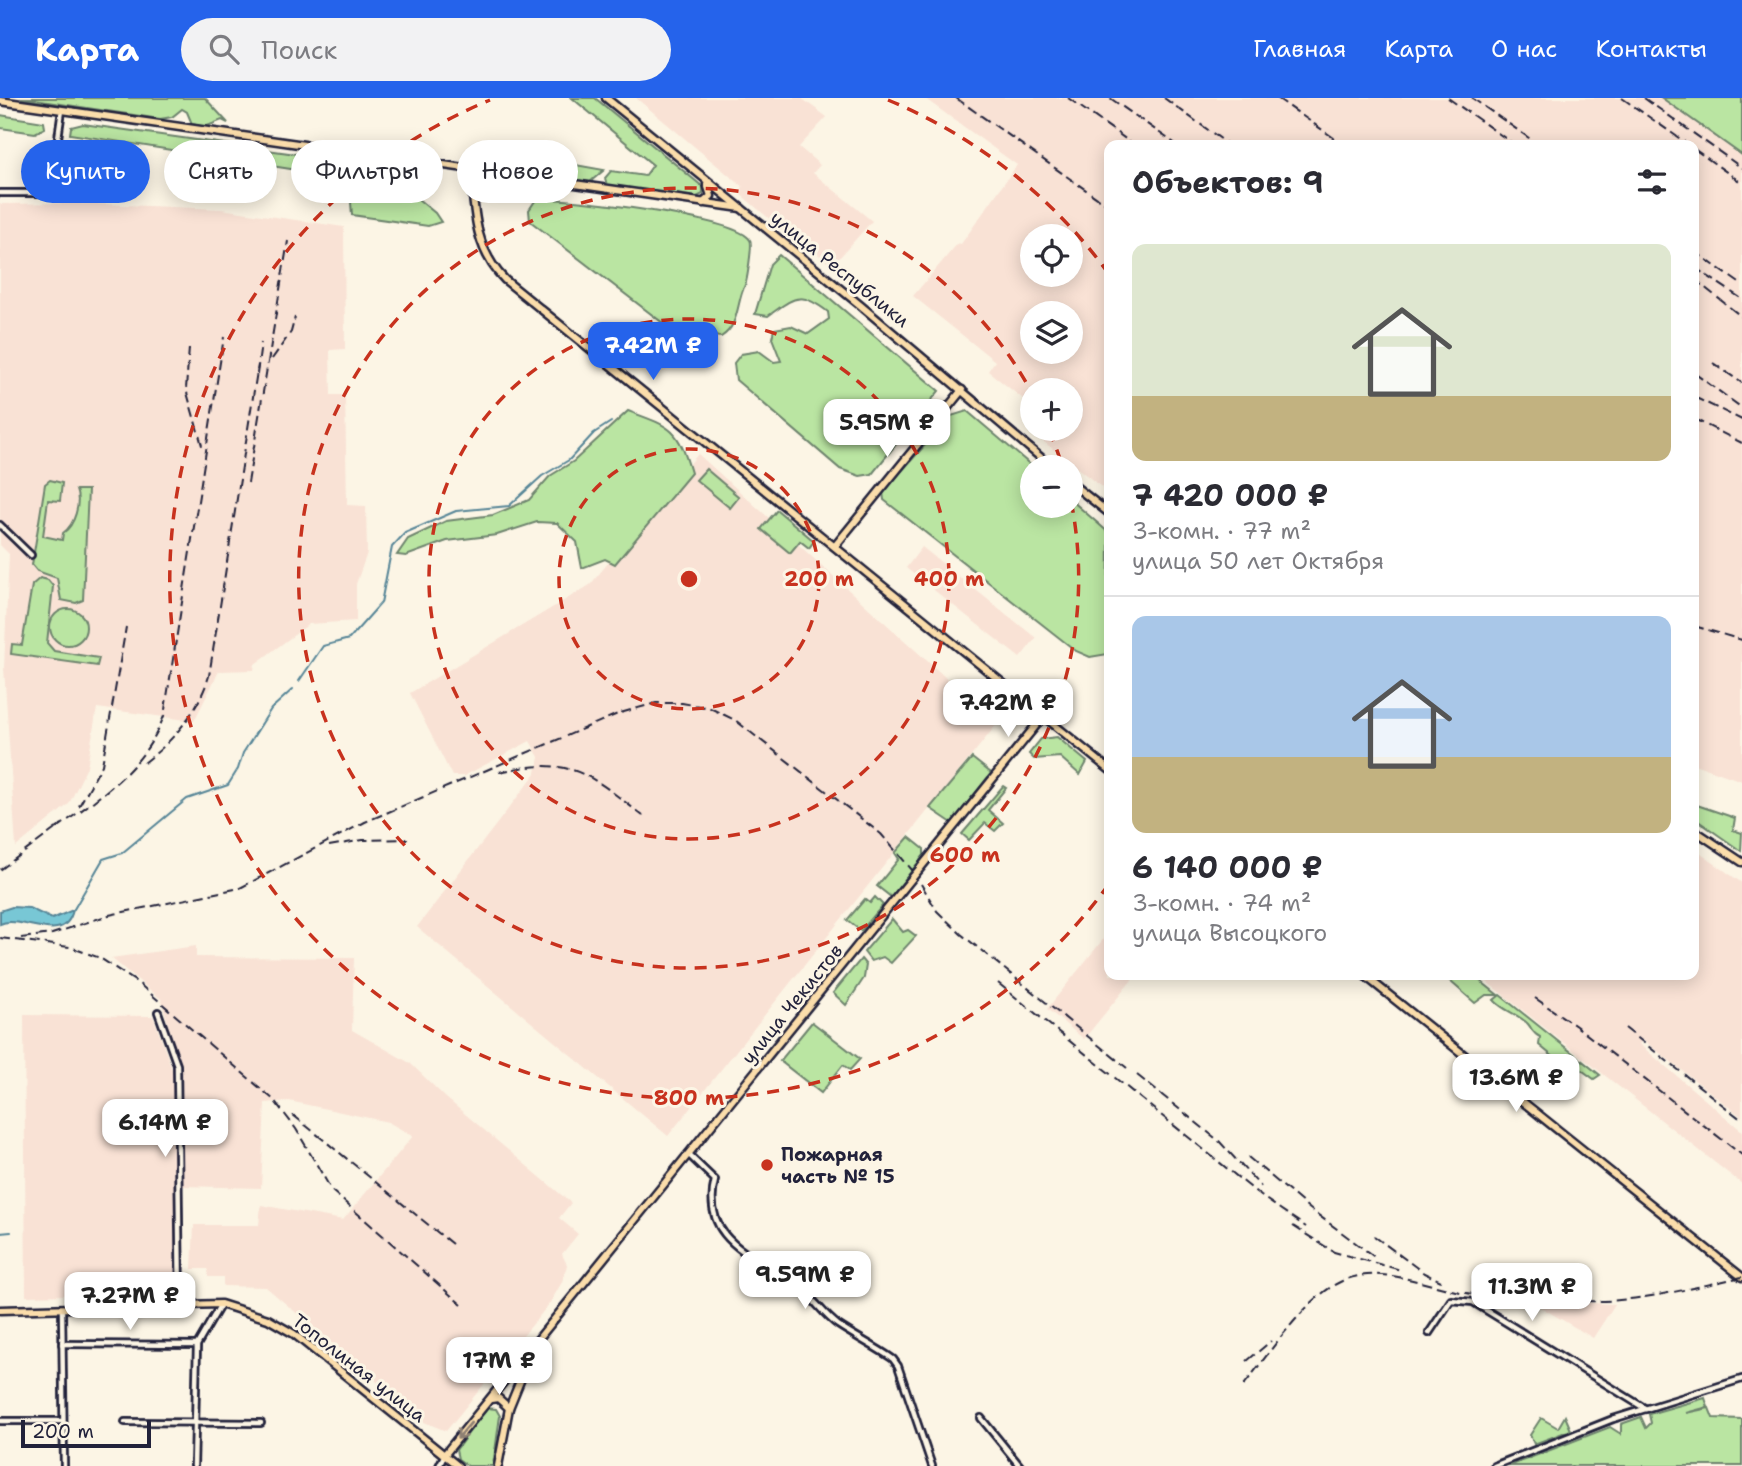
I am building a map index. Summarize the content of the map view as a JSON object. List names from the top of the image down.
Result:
{
  "streets": {
    "main road": ["улица Республики", "улица Чекистов", "Тополиная улица"]
  },
  "places": ["Пожарная часть № 15"],
  "scale_bar": "200 m",
  "page": {
    "header": "Карта",
    "search": "Поиск",
    "nav": [
      "Главная",
      "Карта",
      "О нас",
      "Контакты"
    ],
    "chip": [
      "Купить",
      "Снять",
      "Фильтры",
      "Новое"
    ],
    "heading": "Объектов: 9",
    "map_buttons": ["+", "−"],
    "list": [
      {
        "name": "7 420 000 ₽",
        "note": "3-комн. · 77 m² · улица 50 лет Октября"
      },
      {
        "name": "6 140 000 ₽",
        "note": "3-комн. · 74 m² · улица Высоцкого"
      }
    ],
    "price": [
      "7.42M ₽",
      "5.95M ₽",
      "7.42M ₽",
      "13.6M ₽",
      "6.14M ₽",
      "9.59M ₽",
      "11.3M ₽",
      "7.27M ₽",
      "17M ₽"
    ],
    "scale": "200 m"
  },
  "rings": [
    "200 m",
    "400 m",
    "600 m",
    "800 m"
  ]
}
